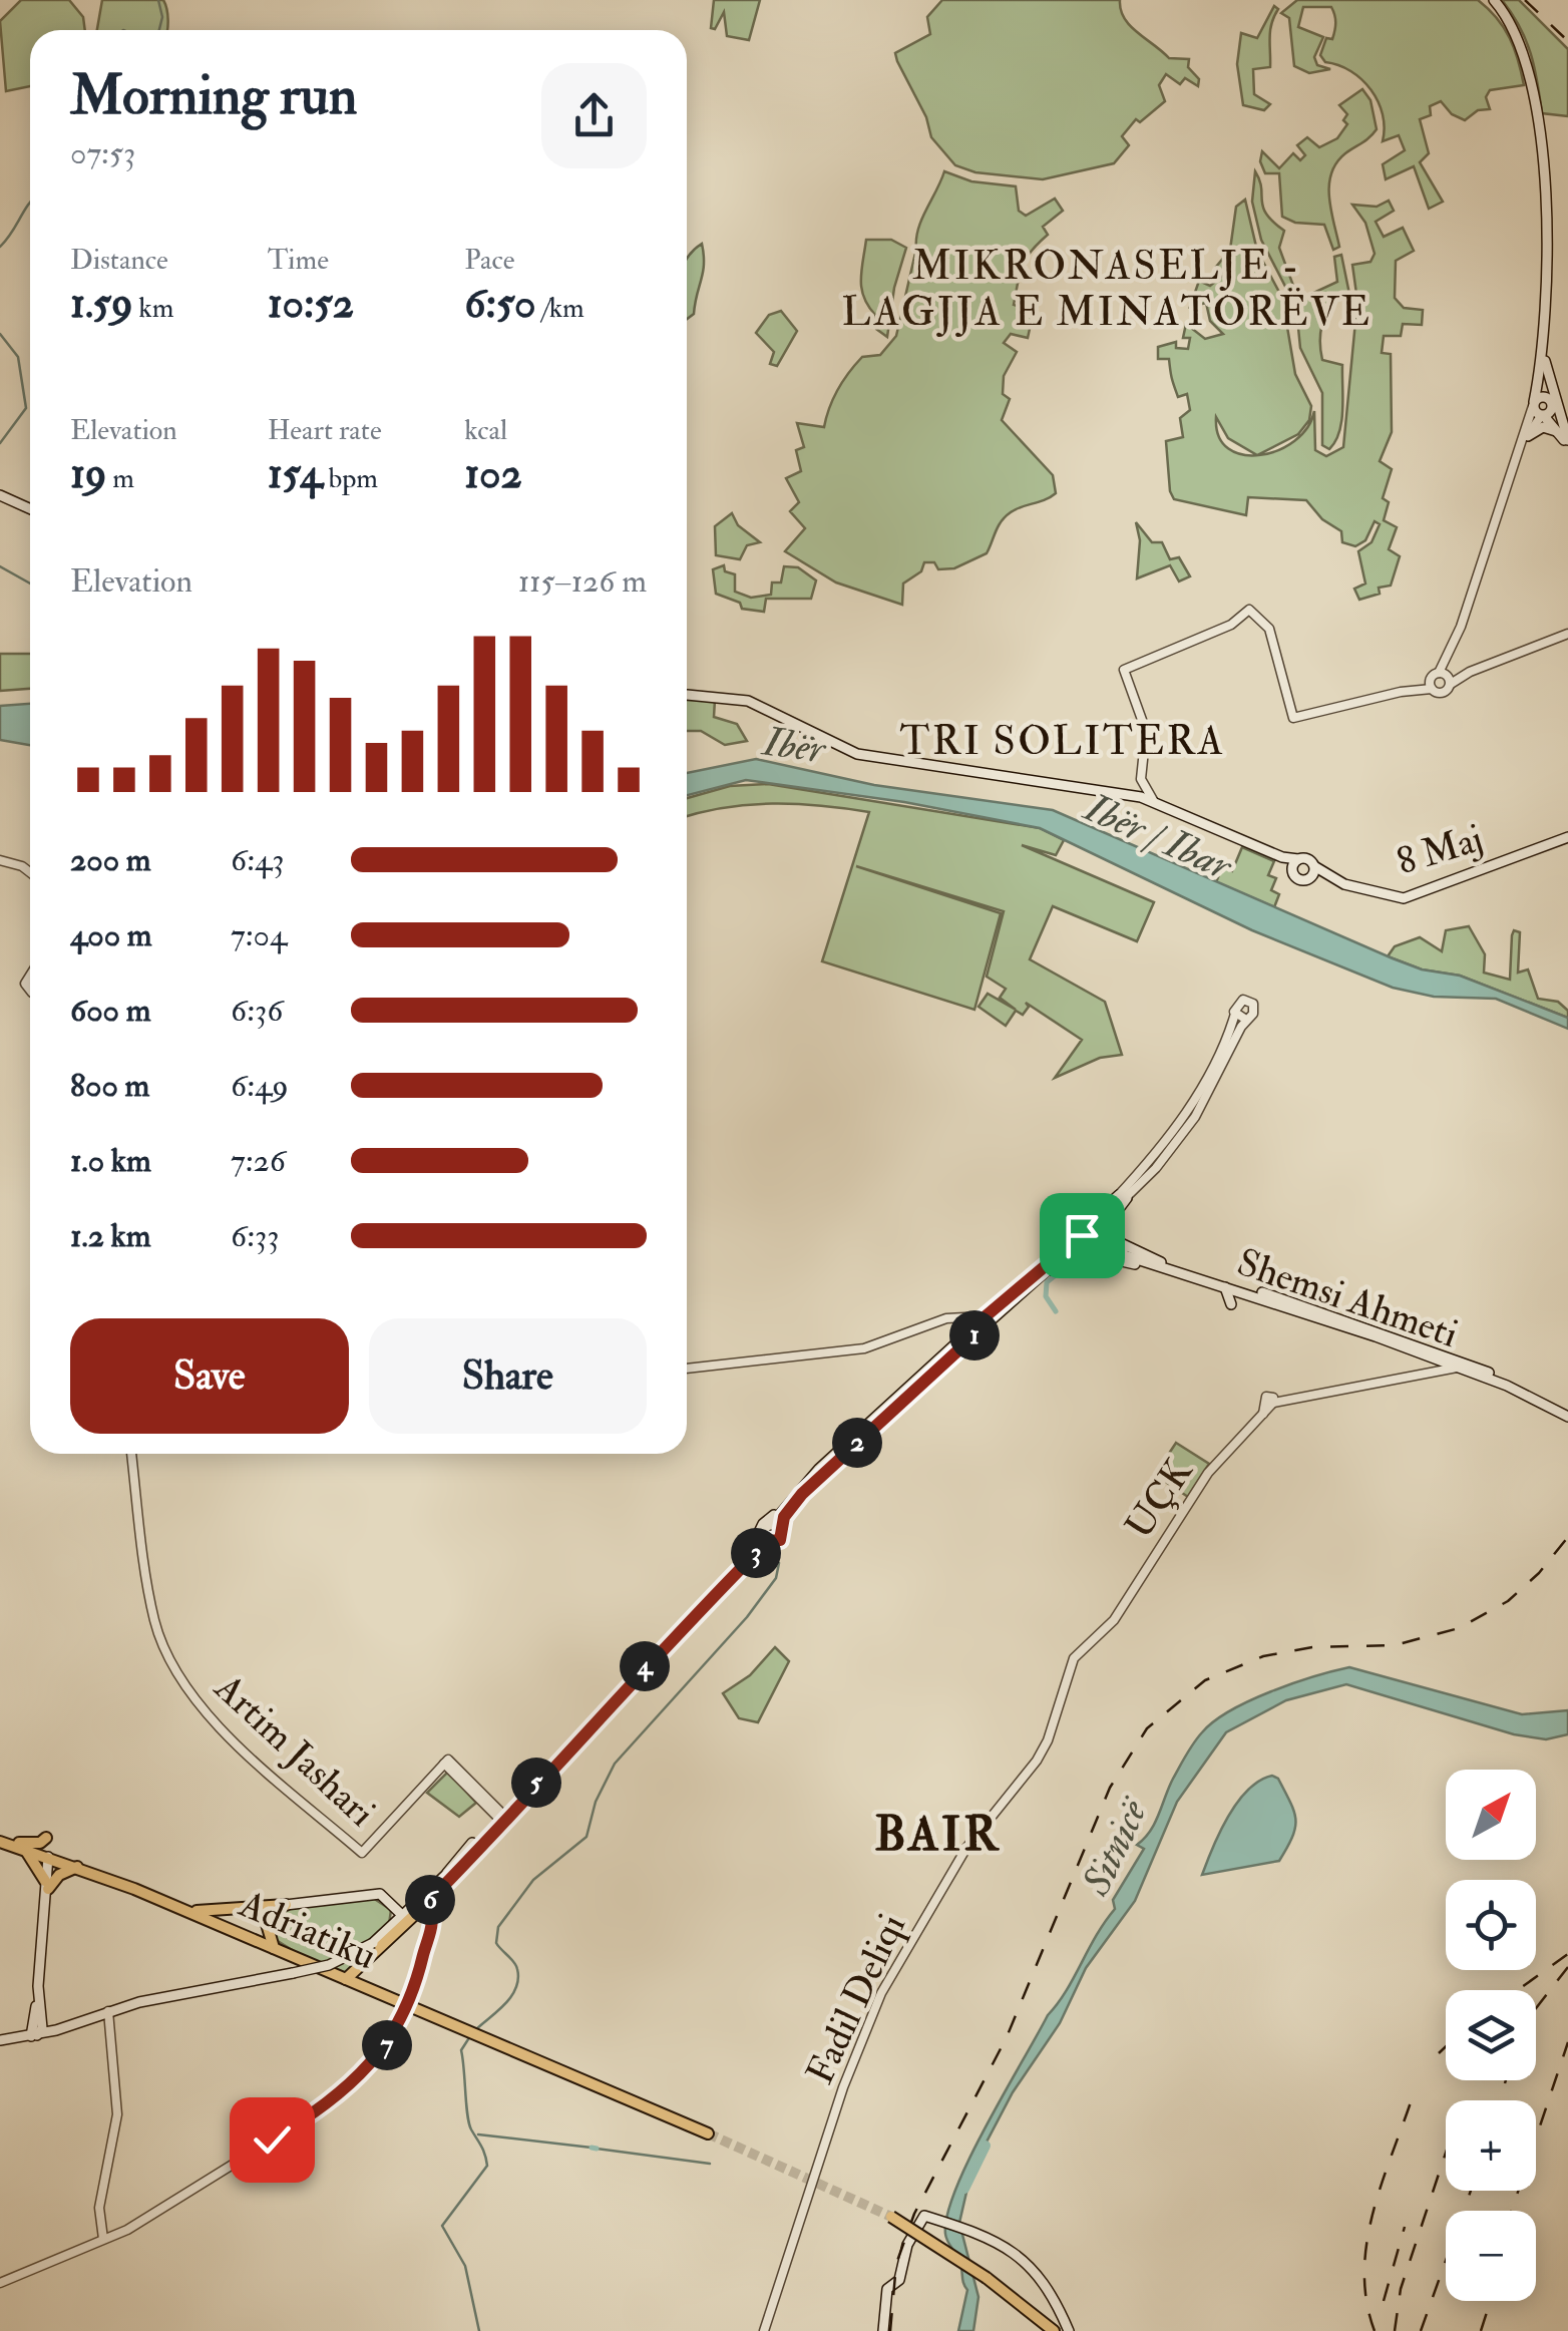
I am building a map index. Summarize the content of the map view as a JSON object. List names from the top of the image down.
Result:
{
  "streets": {
    "main road": ["8 Maj", "Shemsi Ahmeti", "Adriatiku"],
    "street": ["UÇK", "Artim Jashari", "Fadil Deliqi"]
  },
  "crossings": [
    ["UÇK", "Fadil Deliqi"]
  ],
  "districts": ["MIKRONASELJE - LAGJJA E MINATORËVE", "TRI SOLITERA", "BAIR"],
  "water": ["Ibër", "Ibër / Ibar", "Sitnicë"],
  "north": "top right",
  "page": {
    "heading": ["Morning run", "07:53"],
    "stats": [
      ["Distance", "1.59 km"],
      ["Time", "10:52"],
      ["Pace", "6:50 /km"],
      ["Elevation", "19 m"],
      ["Heart rate", "154 bpm"],
      ["kcal", "102"]
    ],
    "chart": ["Elevation", "115–126 m"],
    "list": [
      {
        "name": "200 m",
        "note": "6:43"
      },
      {
        "name": "400 m",
        "note": "7:04"
      },
      {
        "name": "600 m",
        "note": "6:36"
      },
      {
        "name": "800 m",
        "note": "6:49"
      },
      {
        "name": "1.0 km",
        "note": "7:26"
      },
      {
        "name": "1.2 km",
        "note": "6:33"
      }
    ],
    "buttons": ["Save", "Share"],
    "pins": [
      "1",
      "2",
      "3",
      "4",
      "5",
      "6",
      "7"
    ],
    "map_buttons": ["+", "−"]
  }
}
